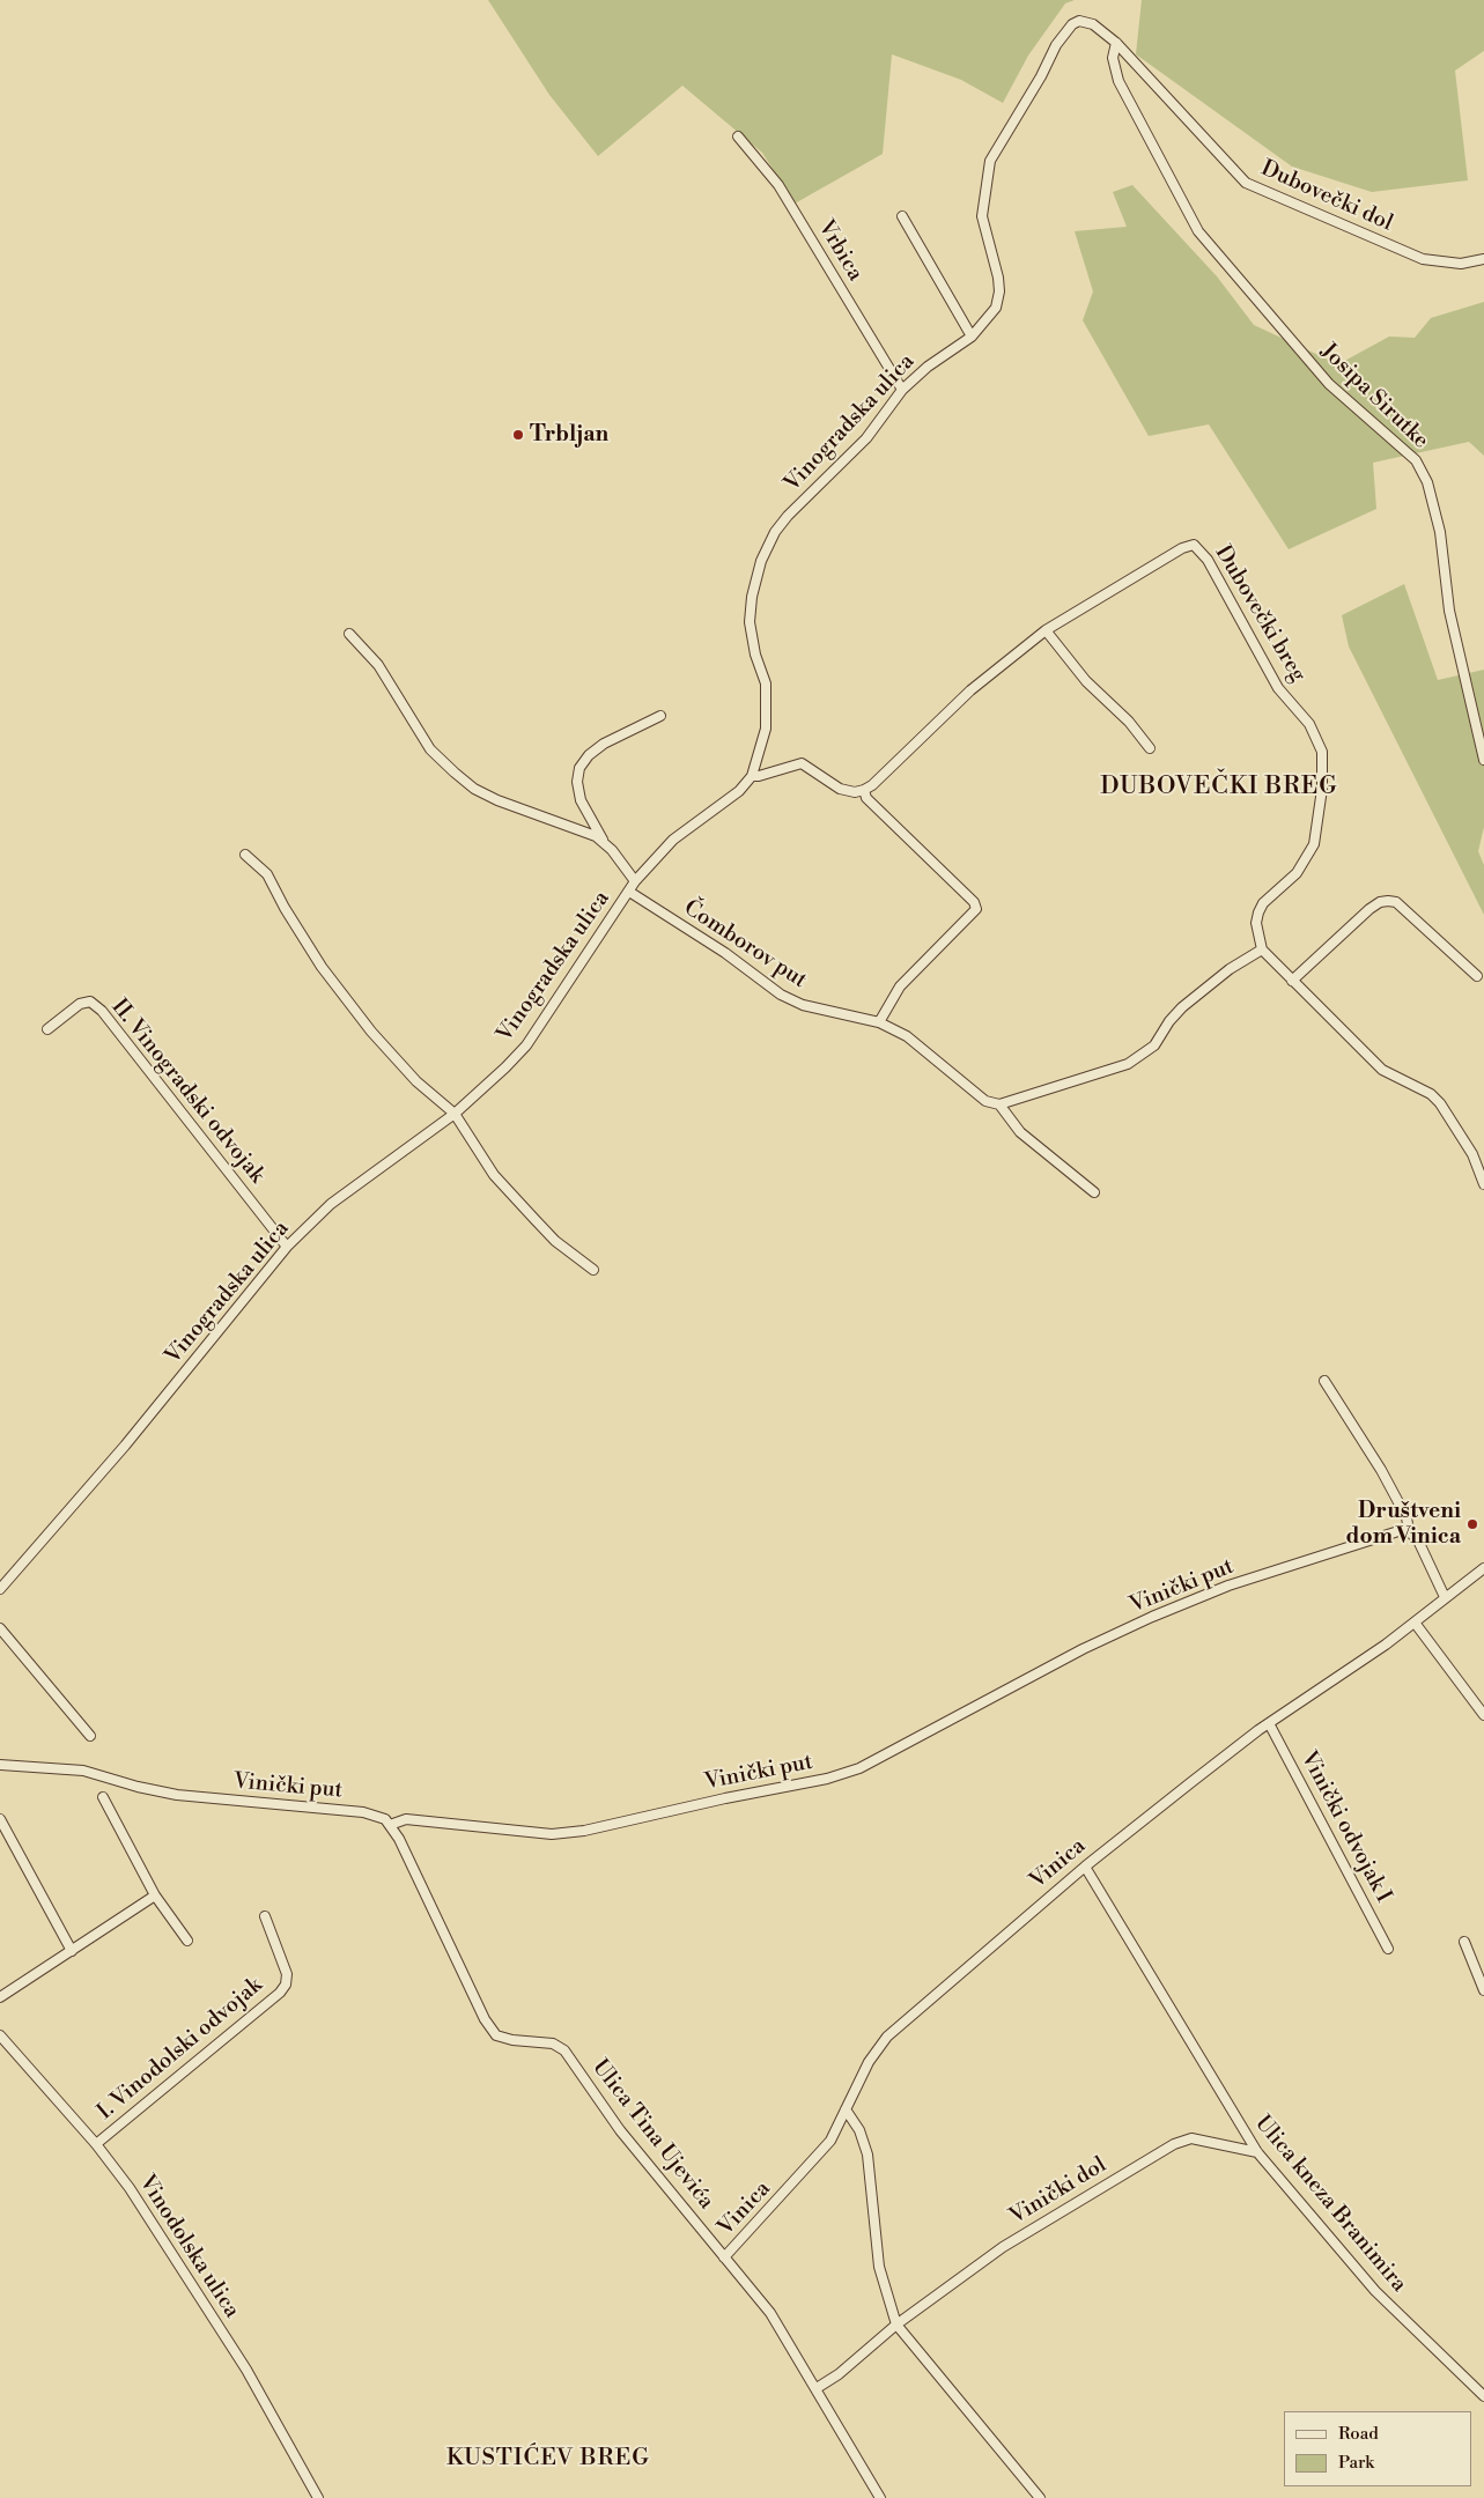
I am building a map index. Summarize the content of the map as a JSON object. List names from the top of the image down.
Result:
{
  "streets": {
    "street": [
      "Dubovečki dol",
      "Vrbica",
      "Josipa Sirutke",
      "Vinogradska ulica",
      "Dubovečki breg",
      "Čomborov put",
      "II. Vinogradski odvojak",
      "Vinički put",
      "Vinički odvojak I",
      "Vinica",
      "I. Vinodolski odvojak",
      "Ulica Tina Ujevića",
      "Vinički dol",
      "Ulica kneza Branimira",
      "Vinodolska ulica"
    ]
  },
  "crossings": [
    ["Dubovečki dol", "Josipa Sirutke"],
    ["Dubovečki dol", "Vinogradska ulica"],
    ["Vrbica", "Vinogradska ulica"],
    ["Vinogradska ulica", "Čomborov put"],
    ["Vinogradska ulica", "II. Vinogradski odvojak"],
    ["Vinički put", "Ulica Tina Ujevića"],
    ["Vinički odvojak I", "Vinica"],
    ["Vinica", "Ulica Tina Ujevića"],
    ["Vinica", "Ulica kneza Branimira"],
    ["I. Vinodolski odvojak", "Vinodolska ulica"],
    ["Ulica Tina Ujevića", "Vinički dol"],
    ["Vinički dol", "Ulica kneza Branimira"]
  ],
  "districts": ["DUBOVEČKI BREG", "KUSTIĆEV BREG"],
  "places": ["Trbljan", "Društveni dom Vinica"],
  "legend": ["Road", "Park"]
}
